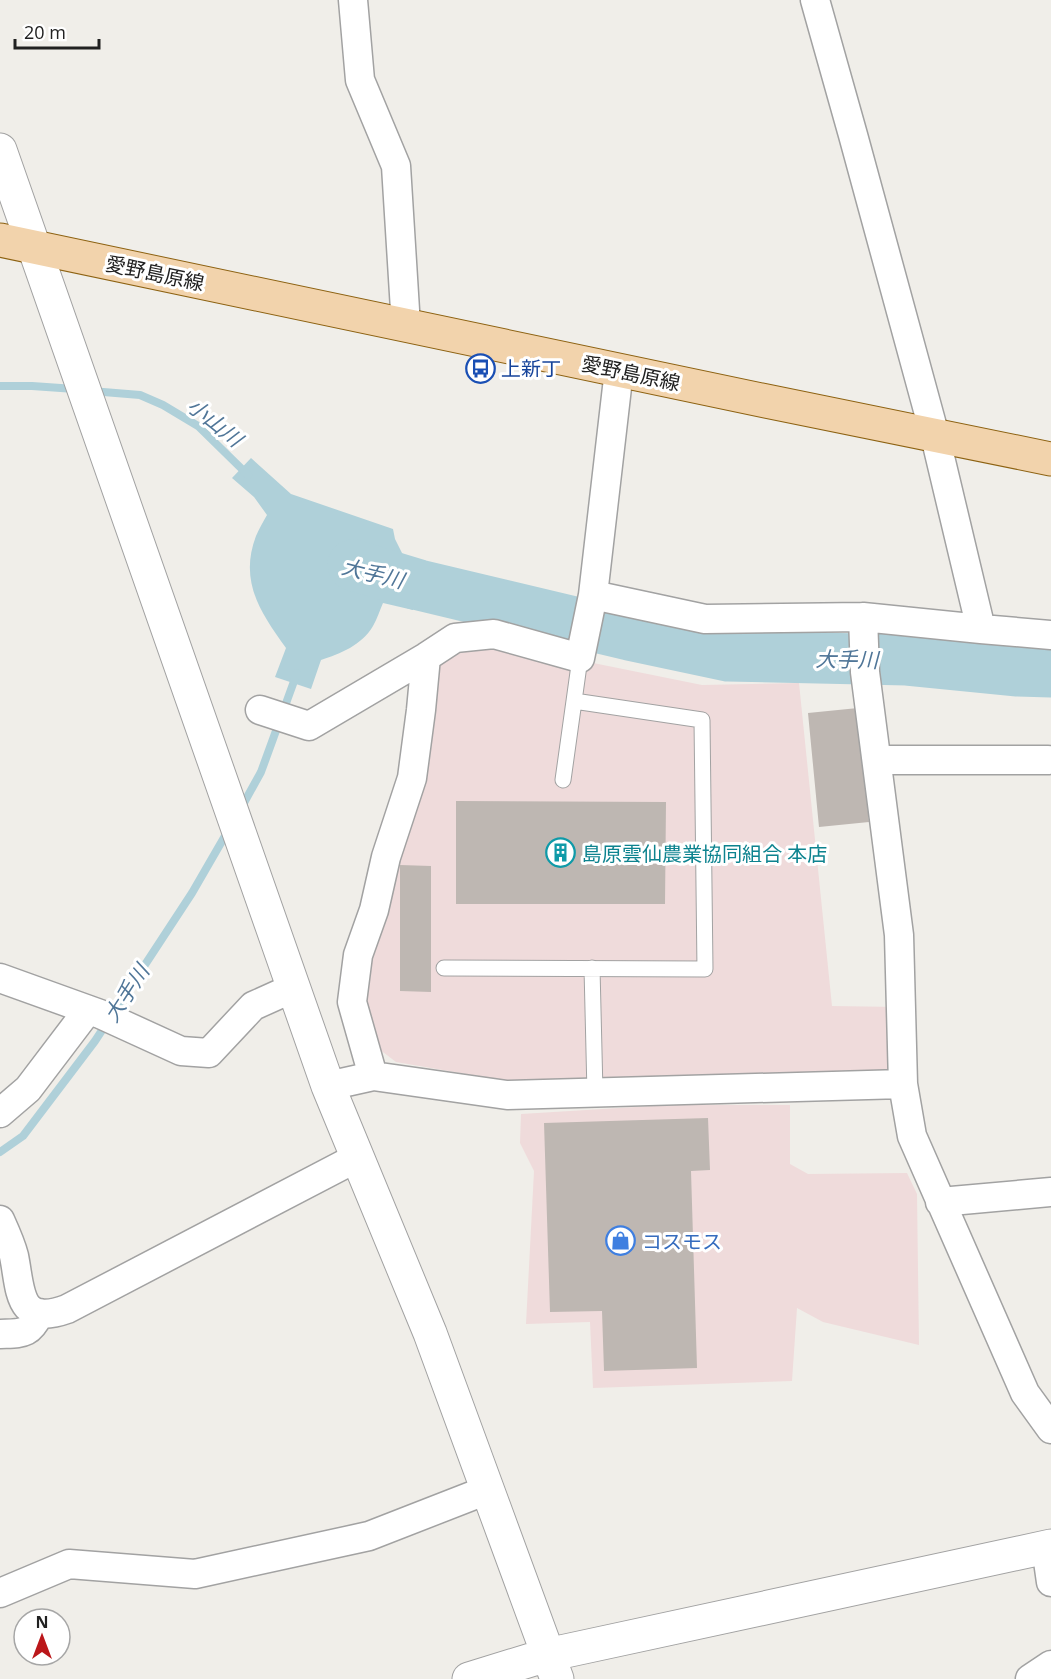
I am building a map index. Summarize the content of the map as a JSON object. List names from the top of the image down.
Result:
{
  "streets": {
    "main road": ["愛野島原線"]
  },
  "water": ["小山川", "大手川"],
  "places": {
    "bus stop": ["上新丁"],
    "building": ["島原雲仙農業協同組合 本店"],
    "shop": ["コスモス"]
  },
  "scale_bar": "20 m",
  "north": "top"
}
